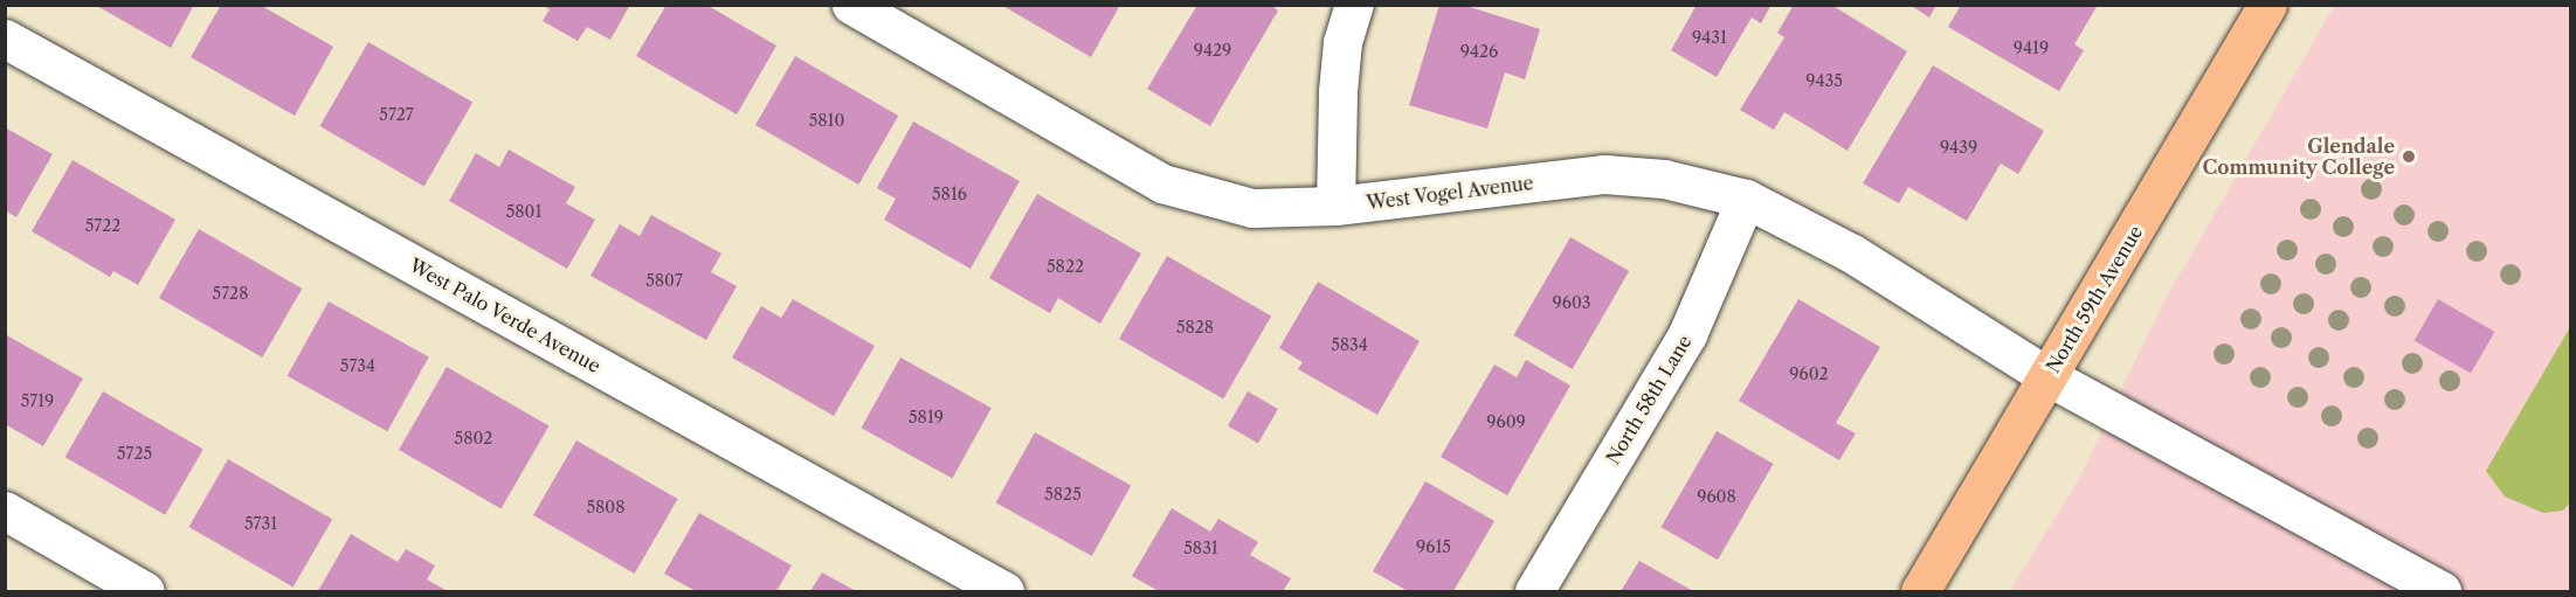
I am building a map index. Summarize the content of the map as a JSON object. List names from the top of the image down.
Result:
{
  "streets": {
    "main road": ["North 59th Avenue"],
    "street": ["West Vogel Avenue", "West Palo Verde Avenue", "North 58th Lane"]
  },
  "crossings": [
    ["West Vogel Avenue", "North 59th Avenue"],
    ["West Vogel Avenue", "North 58th Lane"]
  ],
  "places": ["Glendale Community College"],
  "house_numbers": [
    "9431",
    "9419",
    "9429",
    "9426",
    "9435",
    "5727",
    "5810",
    "9439",
    "5816",
    "5801",
    "5722",
    "5822",
    "5807",
    "5728",
    "9603",
    "5828",
    "5834",
    "5734",
    "9602",
    "5719",
    "5819",
    "9609",
    "5802",
    "5725",
    "5825",
    "9608",
    "5808",
    "5731",
    "9615",
    "5831"
  ]
}
